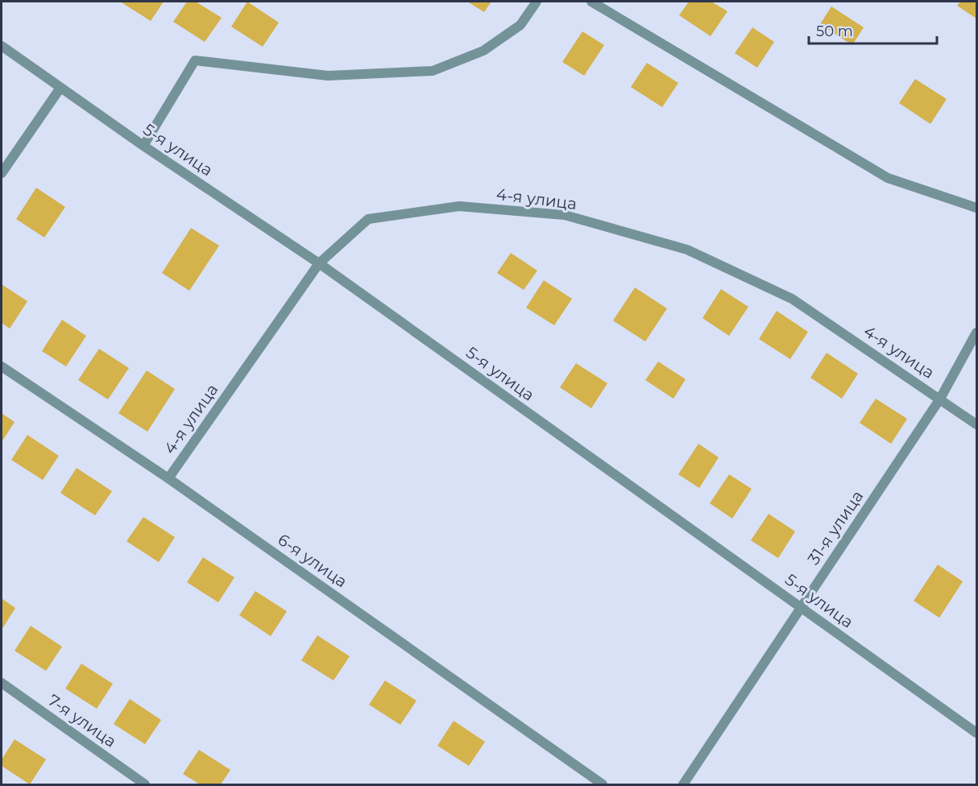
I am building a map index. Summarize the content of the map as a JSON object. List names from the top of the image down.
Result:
{
  "streets": {
    "street": [
      "5-я улица",
      "4-я улица",
      "31-я улица",
      "6-я улица",
      "7-я улица"
    ]
  },
  "crossings": [
    ["5-я улица", "4-я улица"],
    ["5-я улица", "31-я улица"],
    ["4-я улица", "31-я улица"],
    ["4-я улица", "6-я улица"]
  ],
  "scale_bar": "50 m"
}
